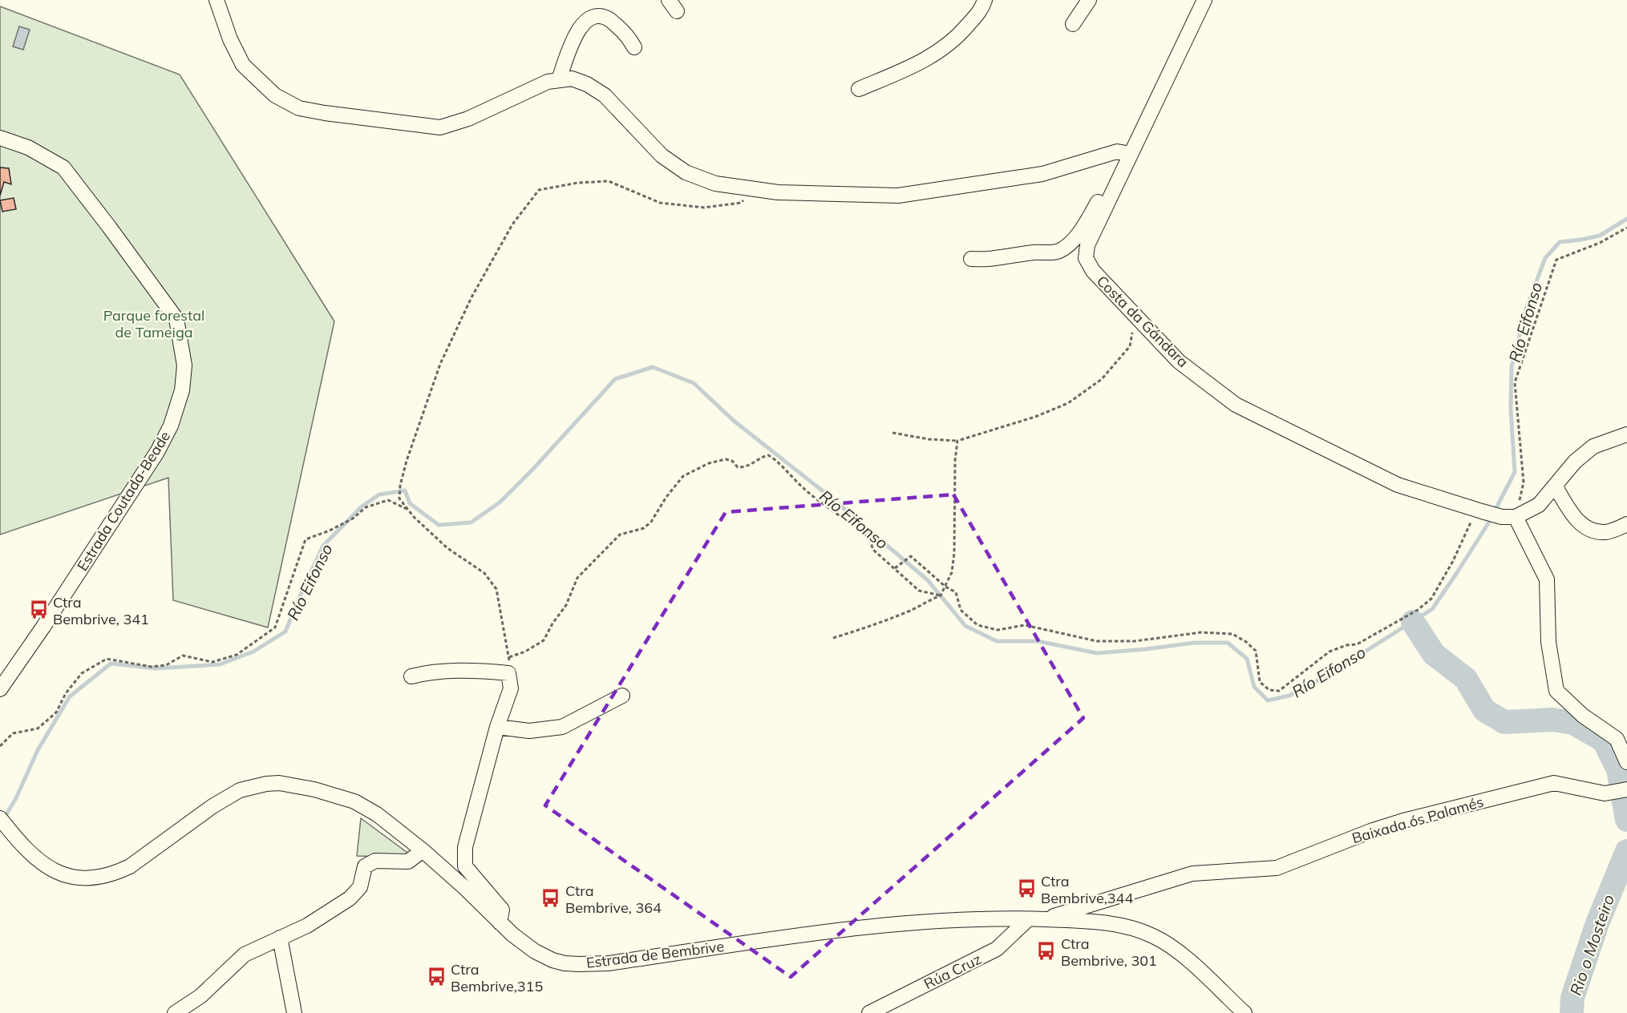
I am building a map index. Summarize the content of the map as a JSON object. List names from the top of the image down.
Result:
{
  "streets": {
    "street": [
      "Costa da Gándara",
      "Estrada Coutada-Beade",
      "Baixada ós Palamés",
      "Estrada de Bembrive",
      "Rúa Cruz"
    ]
  },
  "crossings": [
    ["Baixada ós Palamés", "Estrada de Bembrive"],
    ["Estrada de Bembrive", "Rúa Cruz"]
  ],
  "water": ["Río Eifonso", "Rio o Mosteiro"],
  "parks": ["Parque forestal de Tameiga"],
  "places": {
    "bus stop": [
      "Ctra Bembrive, 341",
      "Ctra Bembrive,344",
      "Ctra Bembrive, 364",
      "Ctra Bembrive, 301",
      "Ctra Bembrive,315"
    ]
  }
}
